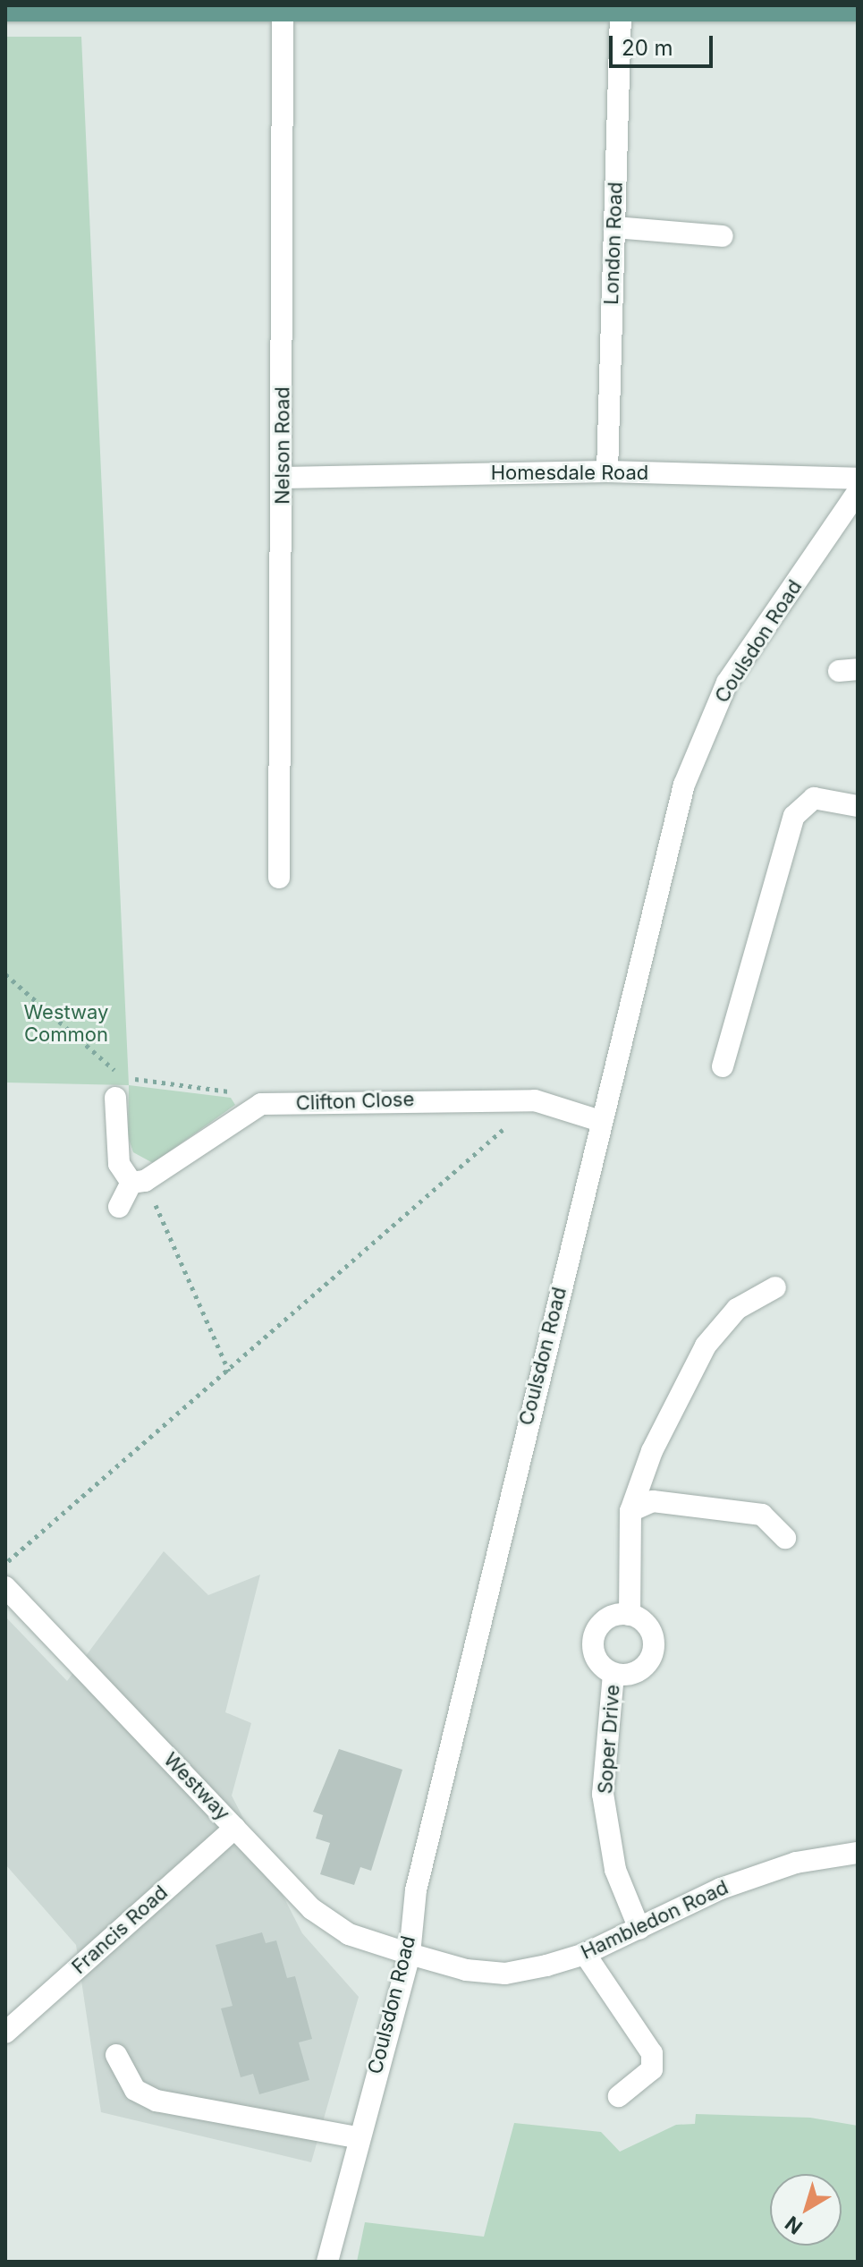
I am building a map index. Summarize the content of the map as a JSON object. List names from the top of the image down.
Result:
{
  "streets": {
    "street": [
      "London Road",
      "Nelson Road",
      "Homesdale Road",
      "Coulsdon Road",
      "Clifton Close",
      "Soper Drive",
      "Westway",
      "Hambledon Road",
      "Francis Road"
    ]
  },
  "crossings": [
    ["London Road", "Homesdale Road"],
    ["Nelson Road", "Homesdale Road"],
    ["Coulsdon Road", "Clifton Close"],
    ["Coulsdon Road", "Westway"],
    ["Coulsdon Road", "Hambledon Road"],
    ["Soper Drive", "Hambledon Road"],
    ["Westway", "Hambledon Road"],
    ["Westway", "Francis Road"]
  ],
  "parks": ["Westway Common"],
  "scale_bar": "20 m",
  "north": "bottom left"
}
